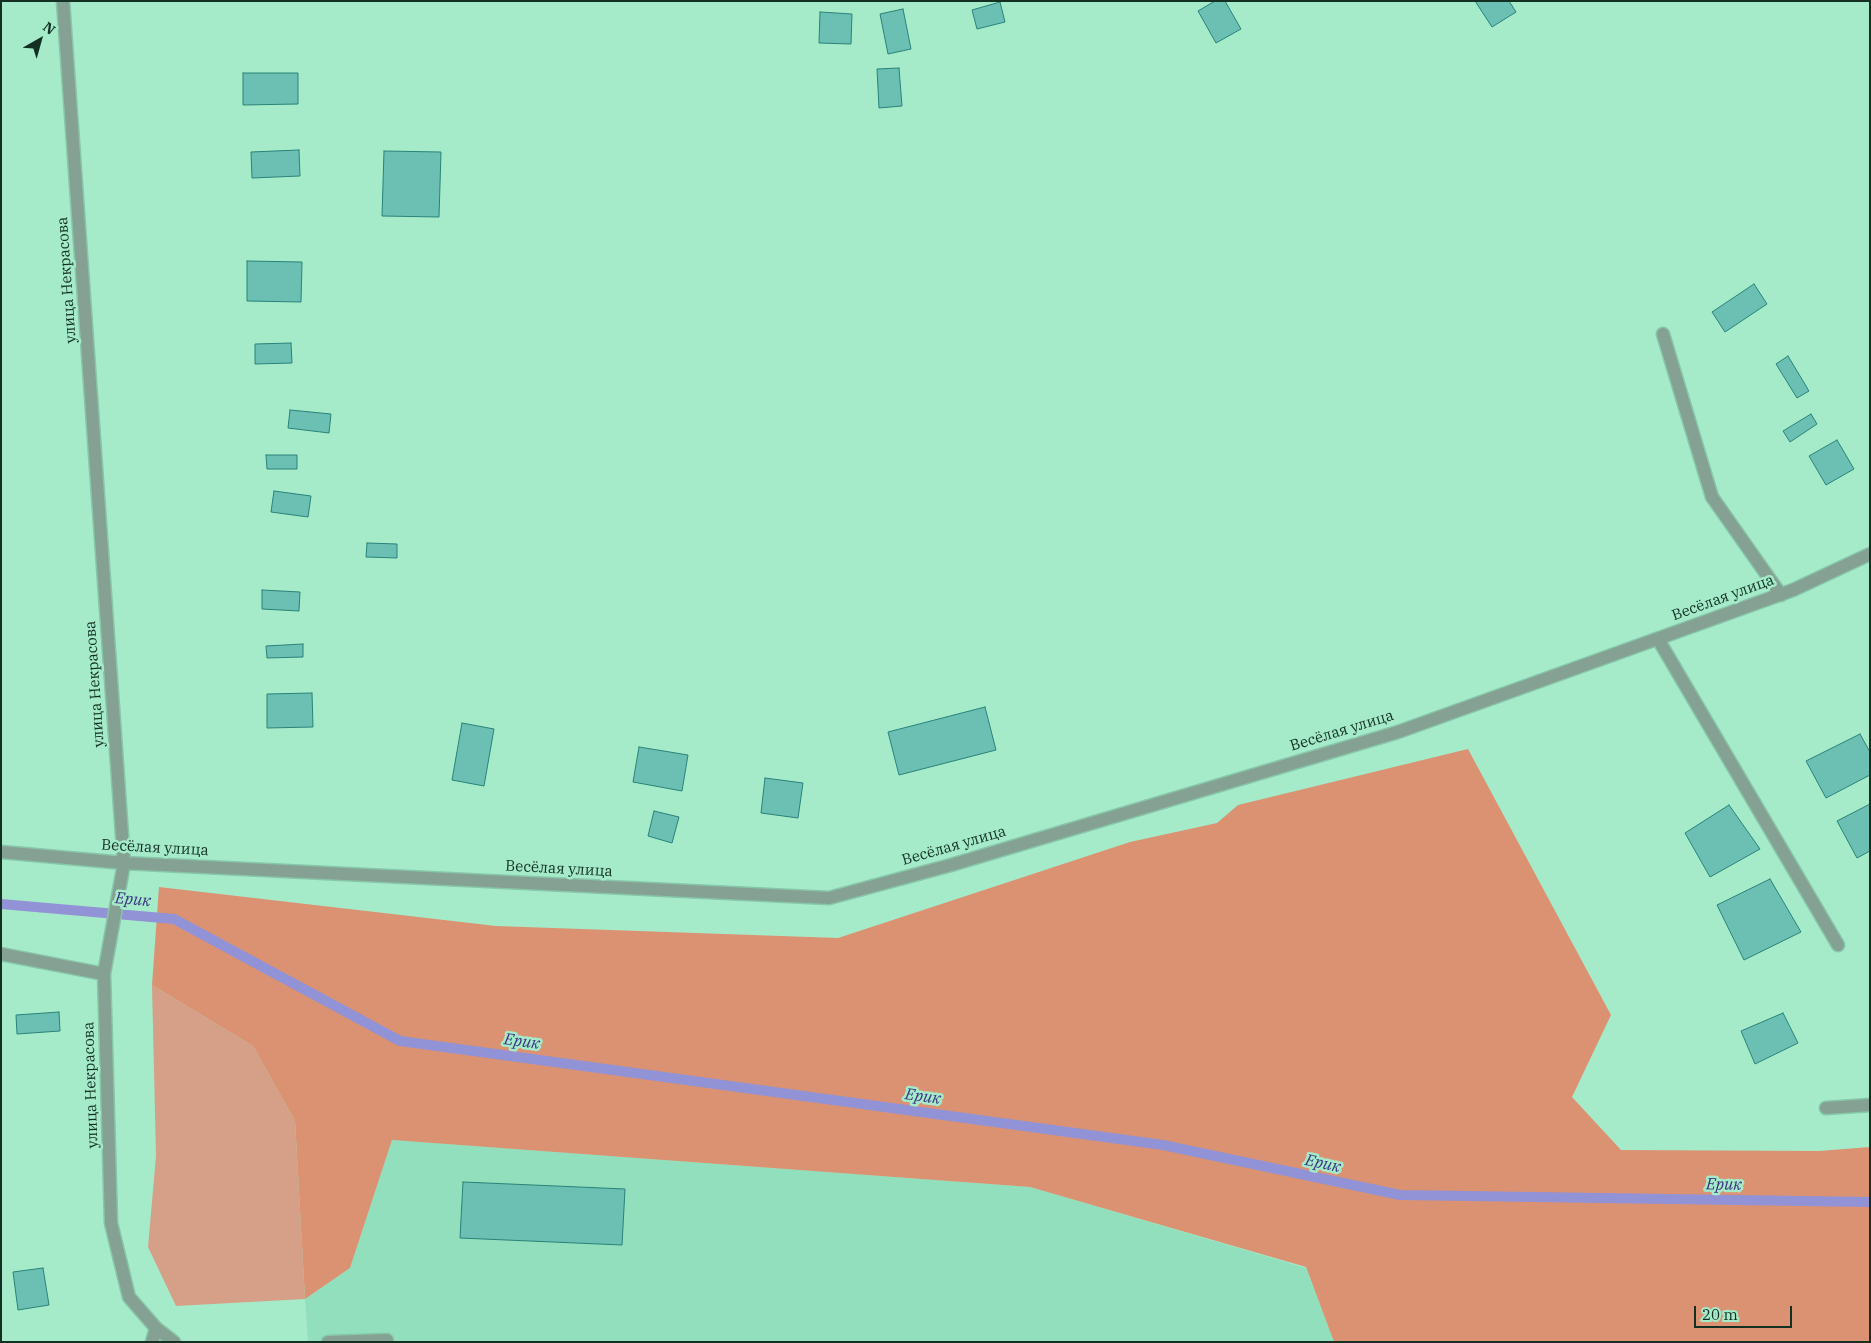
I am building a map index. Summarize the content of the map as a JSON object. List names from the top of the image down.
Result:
{
  "streets": {
    "street": ["улица Некрасова", "Весёлая улица"]
  },
  "crossings": [
    ["улица Некрасова", "Весёлая улица"]
  ],
  "water": ["Ерик"],
  "scale_bar": "20 m",
  "north": "top right"
}
